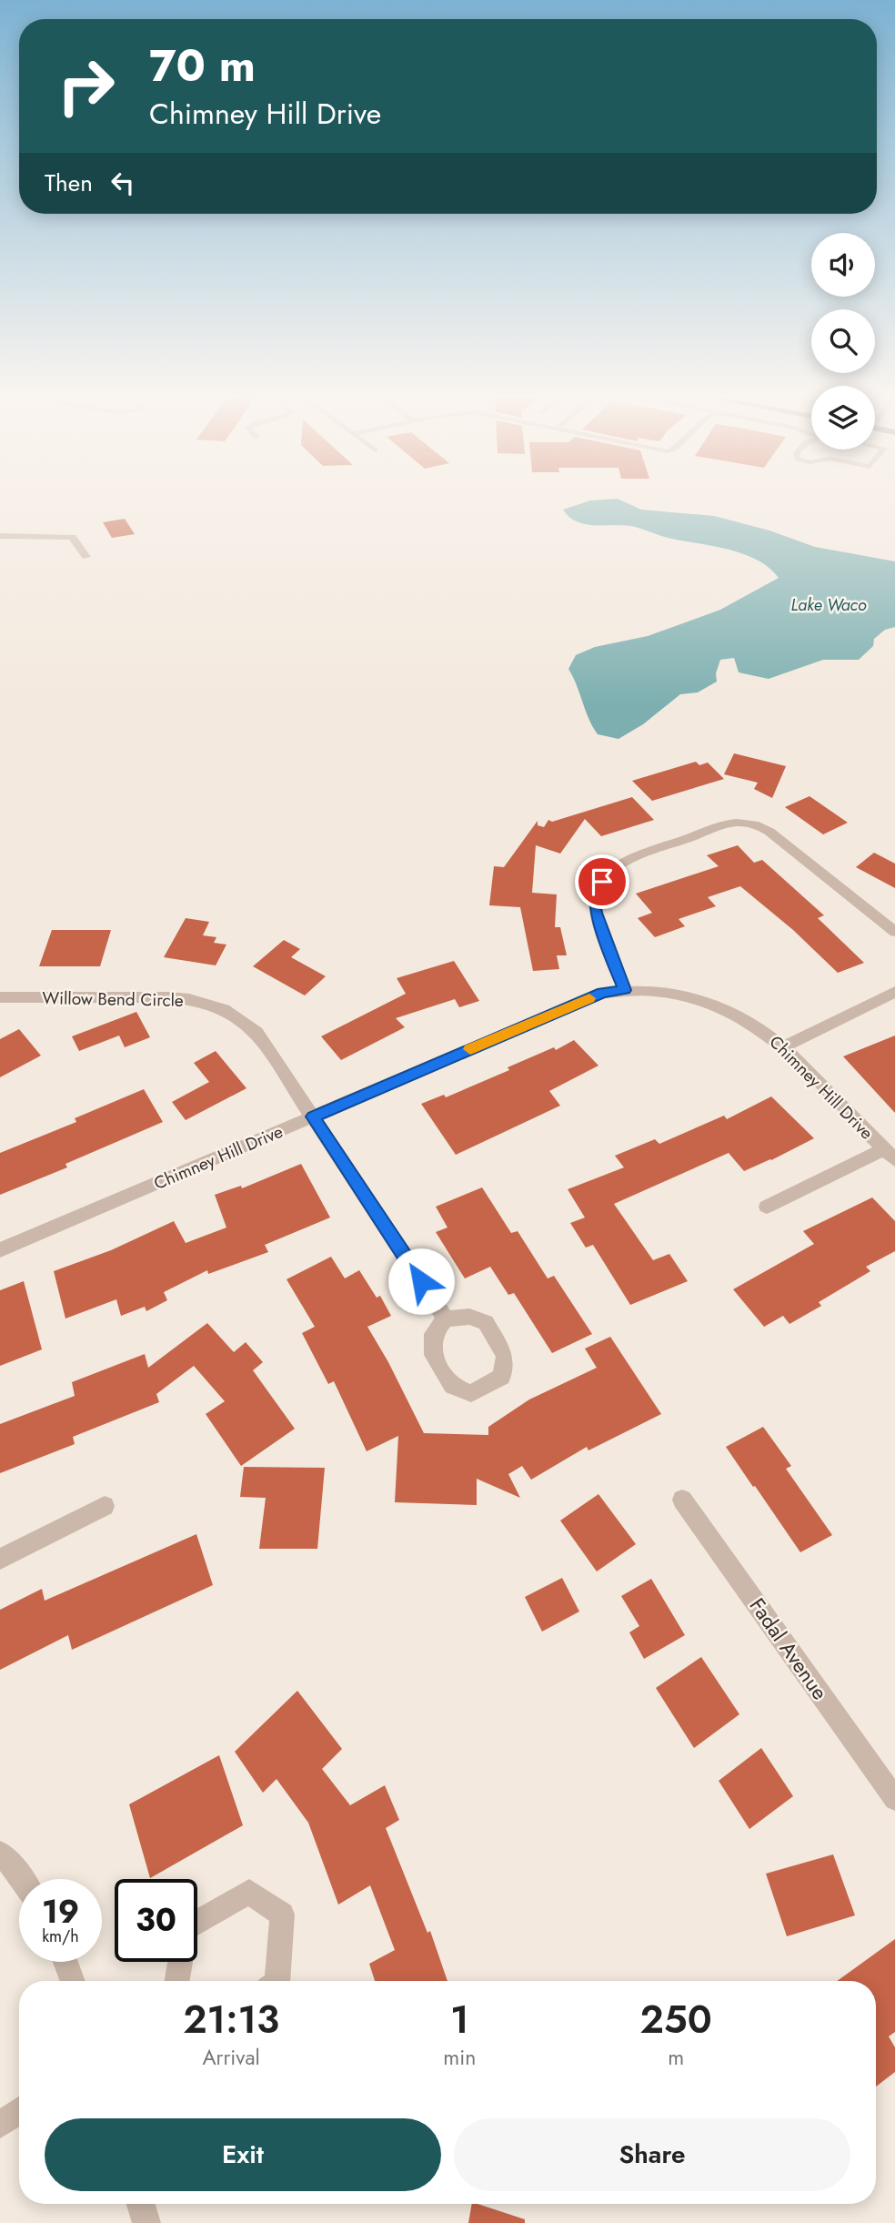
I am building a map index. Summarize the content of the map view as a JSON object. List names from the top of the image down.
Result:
{
  "streets": {
    "street": ["Willow Bend Circle", "Chimney Hill Drive", "Fadal Avenue"]
  },
  "crossings": [
    ["Willow Bend Circle", "Chimney Hill Drive"]
  ],
  "water": ["Lake Waco"],
  "page": {
    "turn": ["70 m", "Chimney Hill Drive"],
    "then": "Then",
    "speed": "19 km/h",
    "limit": "30",
    "eta": [
      "21:13",
      "Arrival",
      "1",
      "min",
      "250",
      "m"
    ],
    "buttons": ["Exit", "Share"]
  }
}
